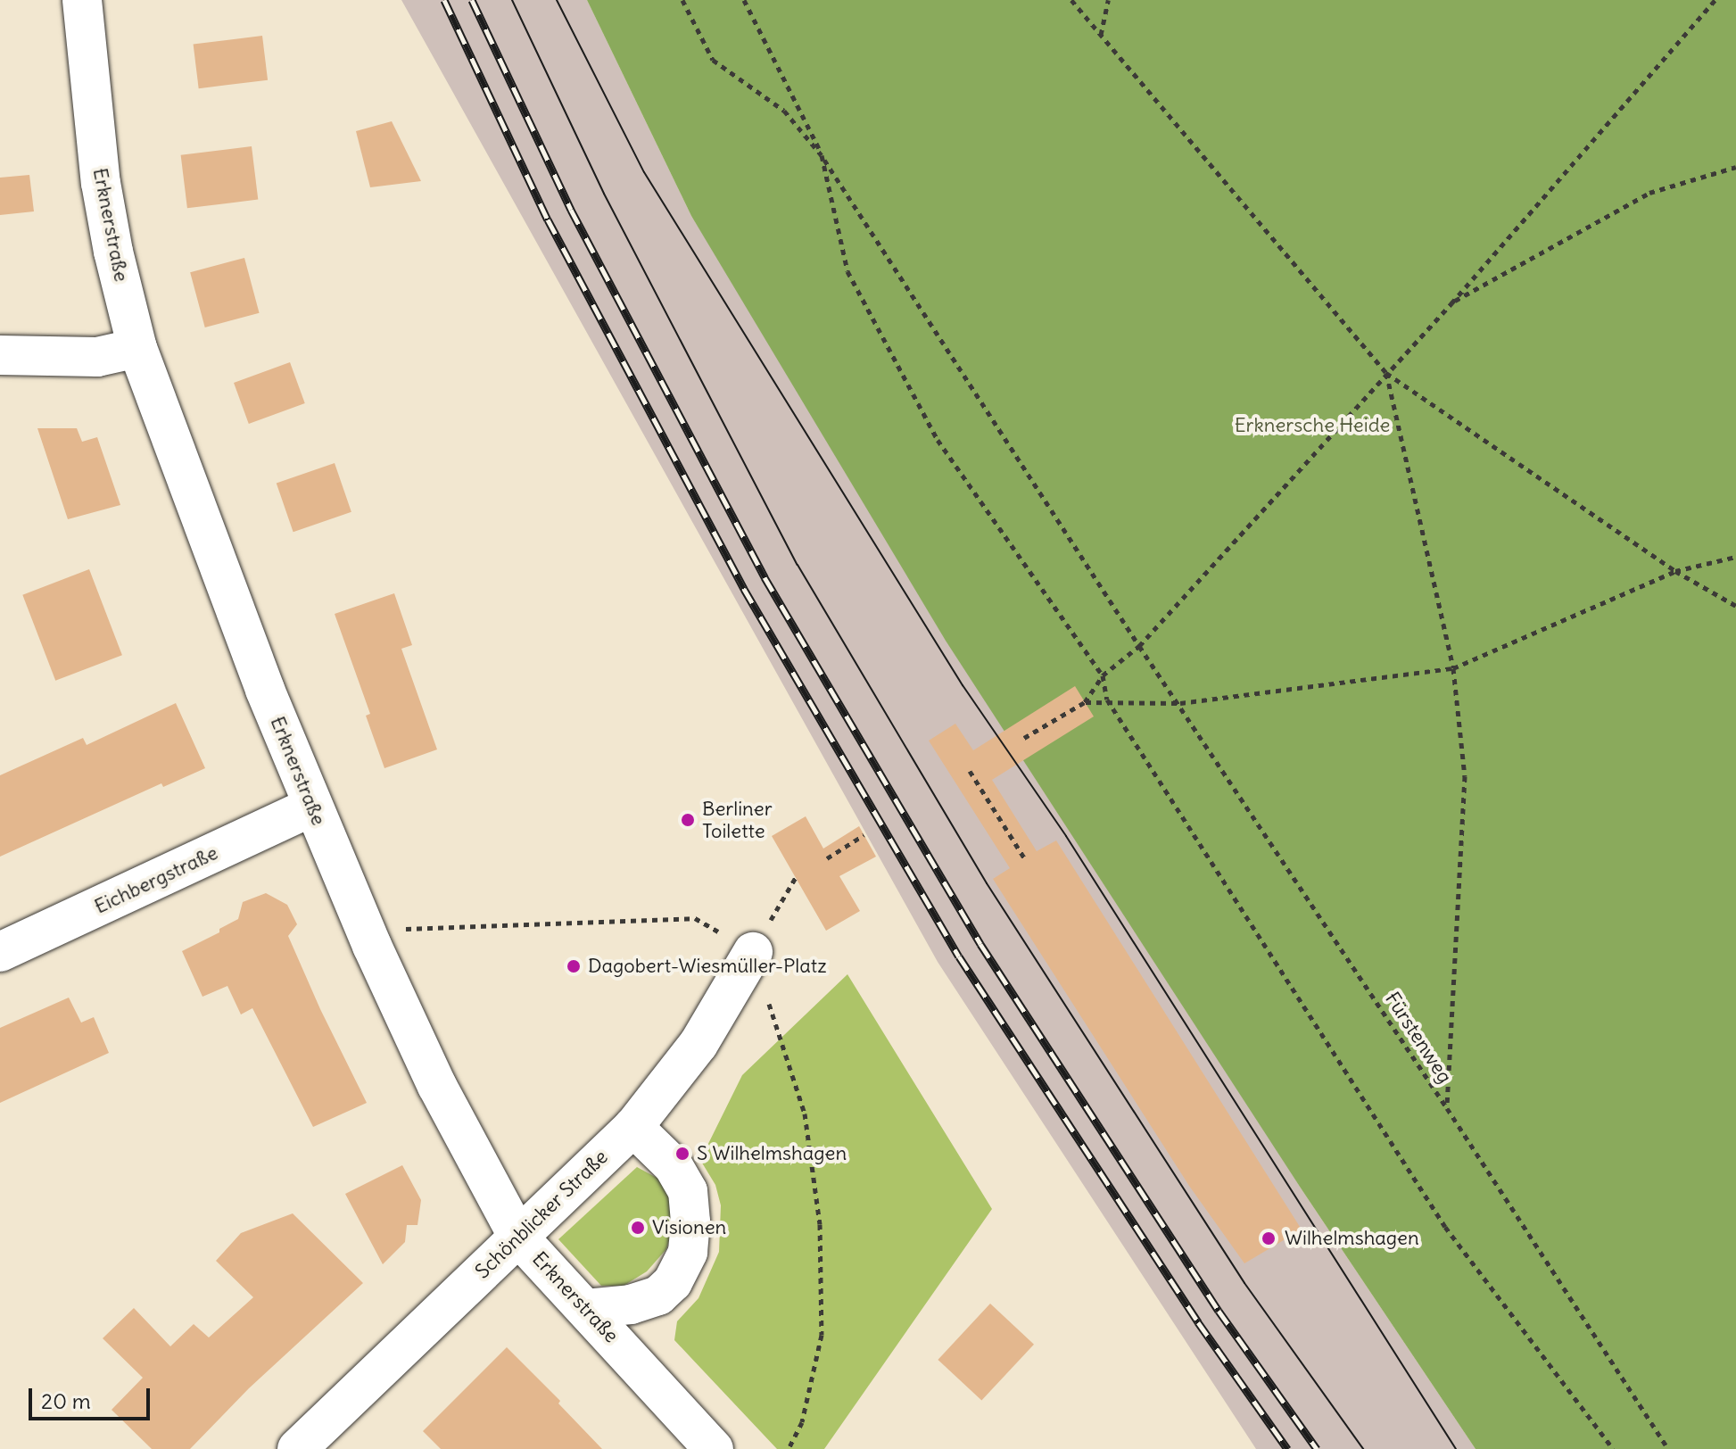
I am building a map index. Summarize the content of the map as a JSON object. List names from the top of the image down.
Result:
{
  "streets": {
    "street": ["Erknerstraße", "Eichbergstraße", "Schönblicker Straße"],
    "path": ["Fürstenweg"]
  },
  "crossings": [
    ["Erknerstraße", "Eichbergstraße"],
    ["Erknerstraße", "Schönblicker Straße"]
  ],
  "parks": ["Erknersche Heide"],
  "places": [
    "Berliner Toilette",
    "Dagobert-Wiesmüller-Platz",
    "S Wilhelmshagen",
    "Visionen",
    "Wilhelmshagen"
  ],
  "scale_bar": "20 m"
}
